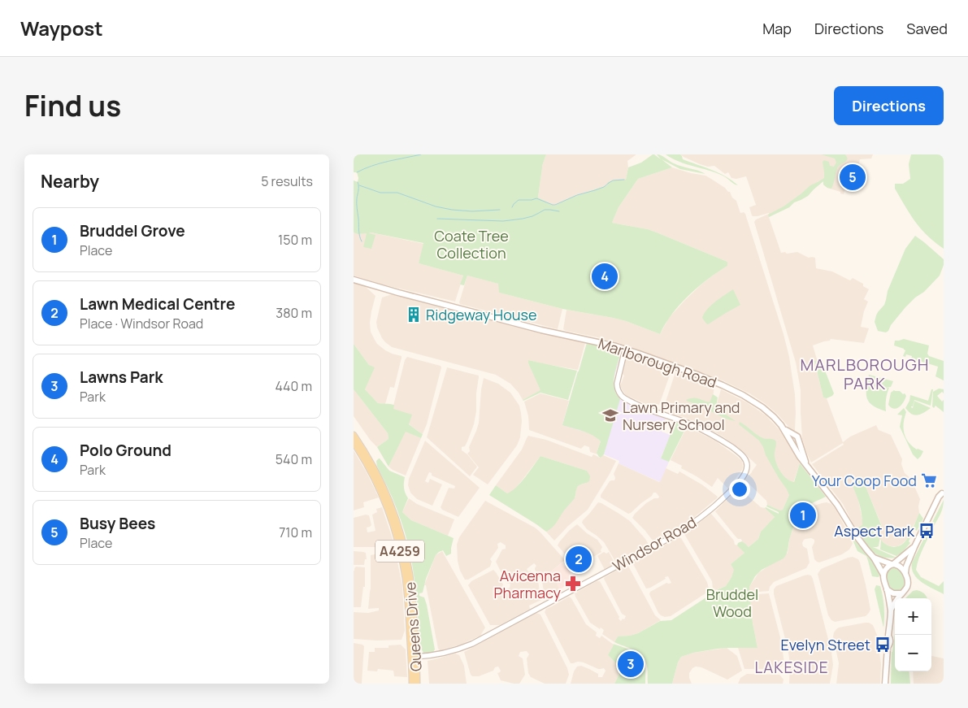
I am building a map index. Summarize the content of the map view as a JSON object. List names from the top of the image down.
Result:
{
  "streets": {
    "main road": ["Marlborough Road", "A4259", "Queens Drive"],
    "street": ["Windsor Road"]
  },
  "crossings": [
    ["Marlborough Road", "Windsor Road"],
    ["Windsor Road", "Queens Drive"]
  ],
  "districts": ["MARLBOROUGH PARK", "LAKESIDE"],
  "parks": ["Coate Tree Collection", "Bruddel Wood"],
  "places": {
    "building": ["Ridgeway House"],
    "school or university": ["Lawn Primary and Nursery School"],
    "supermarket": ["Your Coop Food"],
    "bus stop": ["Aspect Park", "Evelyn Street"],
    "pharmacy": ["Avicenna Pharmacy"]
  },
  "page": {
    "header": "Waypost",
    "nav": ["Map", "Directions", "Saved"],
    "title": "Find us",
    "buttons": "Directions",
    "heading": ["Nearby", "5 results"],
    "pins": [
      "5",
      "4",
      "1",
      "2",
      "3"
    ],
    "list": [
      {
        "mark": "1",
        "name": "Bruddel Grove",
        "note": "Place",
        "value": "150 m"
      },
      {
        "mark": "2",
        "name": "Lawn Medical Centre",
        "note": "Place · Windsor Road",
        "value": "380 m"
      },
      {
        "mark": "3",
        "name": "Lawns Park",
        "note": "Park",
        "value": "440 m"
      },
      {
        "mark": "4",
        "name": "Polo Ground",
        "note": "Park",
        "value": "540 m"
      },
      {
        "mark": "5",
        "name": "Busy Bees",
        "note": "Place",
        "value": "710 m"
      }
    ],
    "map_buttons": ["+", "−"]
  }
}
